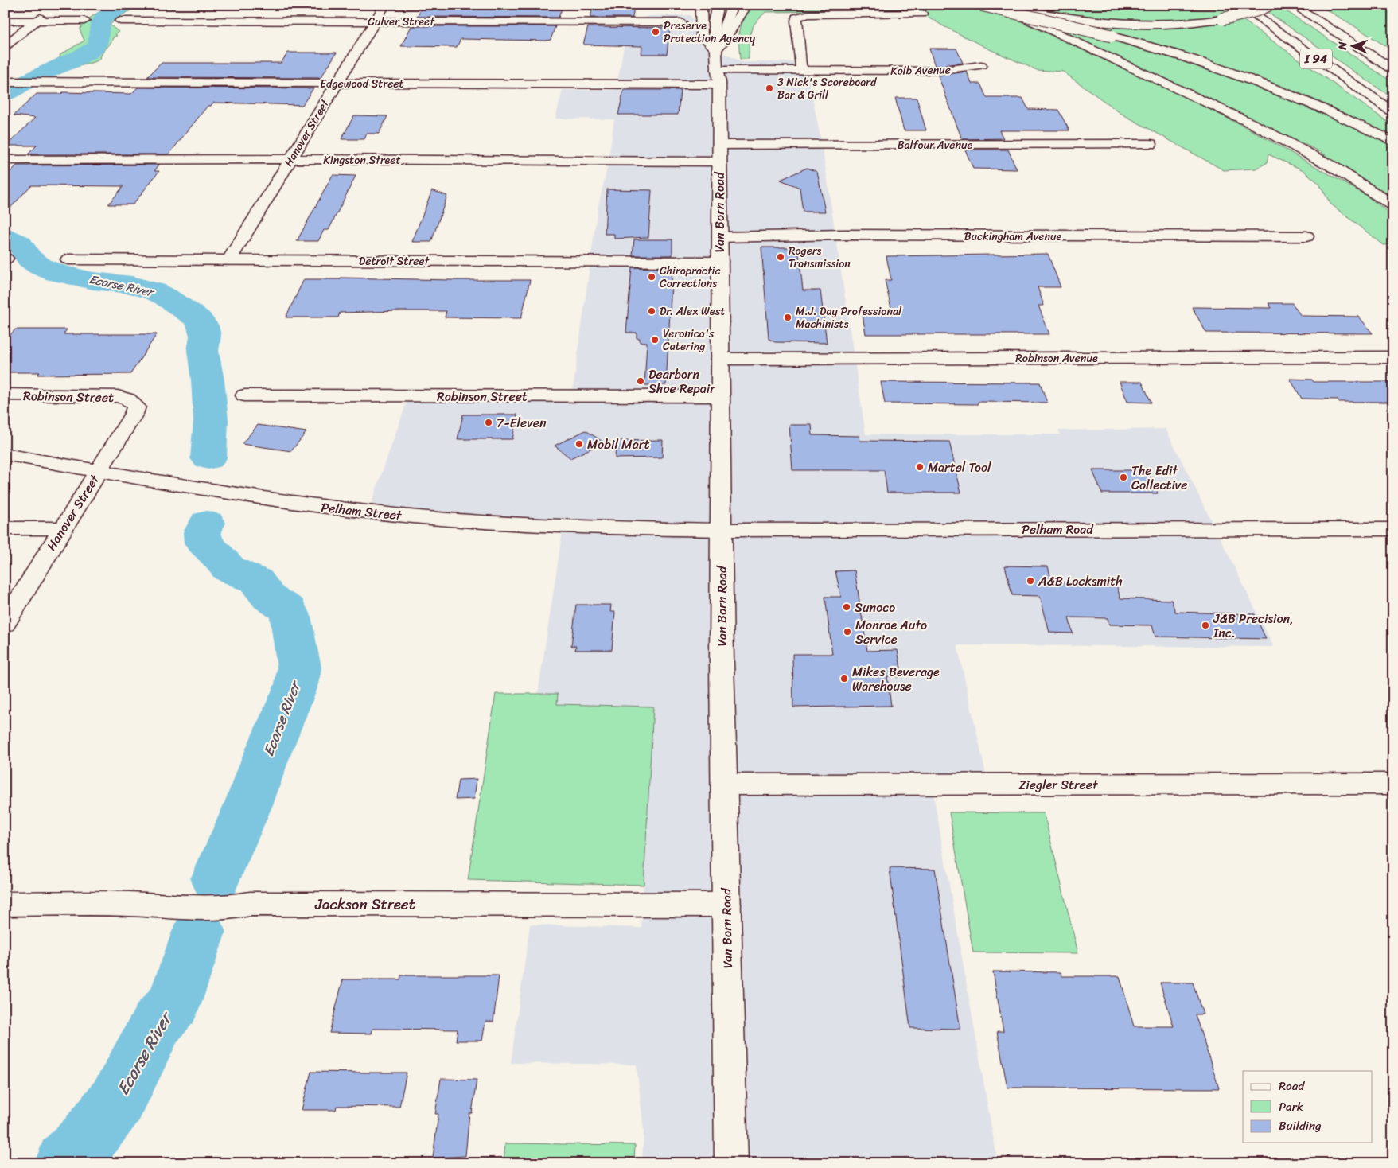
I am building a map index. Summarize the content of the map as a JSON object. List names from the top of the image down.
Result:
{
  "streets": {
    "main road": [
      "Culver Street",
      "I 94",
      "Kolb Avenue",
      "Edgewood Street",
      "Hanover Street",
      "Balfour Avenue",
      "Kingston Street",
      "Van Born Road",
      "Buckingham Avenue",
      "Detroit Street",
      "Robinson Avenue",
      "Robinson Street",
      "Pelham Street",
      "Pelham Road",
      "Ziegler Street",
      "Jackson Street"
    ]
  },
  "crossings": [
    ["Culver Street", "Hanover Street"],
    ["Kolb Avenue", "Edgewood Street"],
    ["Kolb Avenue", "Van Born Road"],
    ["Edgewood Street", "Hanover Street"],
    ["Edgewood Street", "Van Born Road"],
    ["Hanover Street", "Kingston Street"],
    ["Hanover Street", "Detroit Street"],
    ["Hanover Street", "Robinson Street"],
    ["Hanover Street", "Pelham Street"],
    ["Balfour Avenue", "Van Born Road"],
    ["Kingston Street", "Van Born Road"],
    ["Van Born Road", "Buckingham Avenue"],
    ["Van Born Road", "Detroit Street"],
    ["Van Born Road", "Robinson Avenue"],
    ["Van Born Road", "Robinson Street"],
    ["Van Born Road", "Pelham Street"],
    ["Van Born Road", "Pelham Road"],
    ["Van Born Road", "Ziegler Street"],
    ["Van Born Road", "Jackson Street"],
    ["Pelham Street", "Pelham Road"]
  ],
  "water": ["Ecorse River"],
  "places": [
    "Preserve Protection Agency",
    "3 Nick's Scoreboard Bar & Grill",
    "Rogers Transmission",
    "Chiropractic Corrections",
    "Dr. Alex West",
    "M.J. Day Professional Machinists",
    "Veronica's Catering",
    "Dearborn Shoe Repair",
    "7-Eleven",
    "Mobil Mart",
    "Martel Tool",
    "The Edit Collective",
    "A&B Locksmith",
    "Sunoco",
    "J&B Precision, Inc.",
    "Monroe Auto Service",
    "Mikes Beverage Warehouse"
  ],
  "legend": ["Road", "Park", "Building"],
  "north": "left"
}
